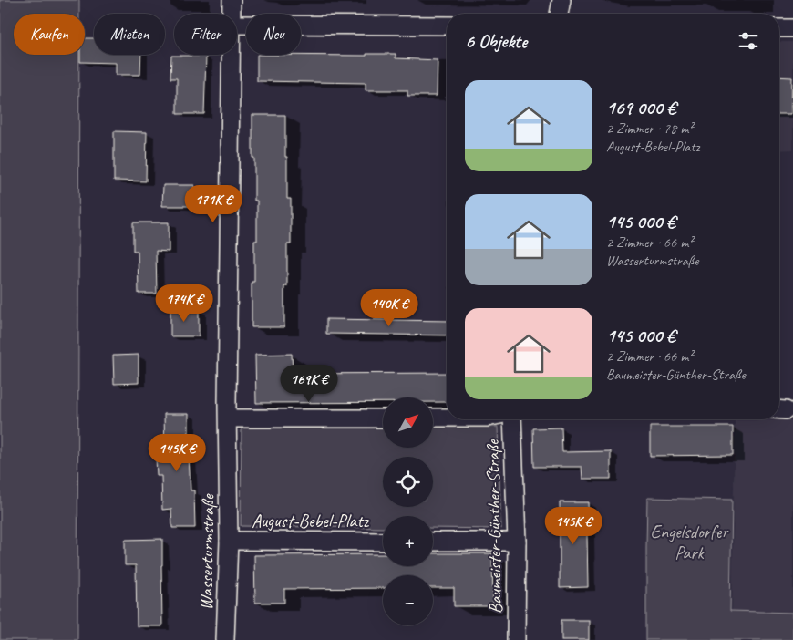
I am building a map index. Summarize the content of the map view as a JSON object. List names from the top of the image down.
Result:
{
  "streets": {
    "street": ["August-Bebel-Platz", "Baumeister-Günther-Straße", "Wasserturmstraße"]
  },
  "crossings": [
    ["August-Bebel-Platz", "Wasserturmstraße"]
  ],
  "parks": ["Engelsdorfer Park"],
  "north": "top right",
  "page": {
    "chip": [
      "Kaufen",
      "Mieten",
      "Filter",
      "Neu"
    ],
    "heading": "6 Objekte",
    "list": [
      {
        "name": "169 000 €",
        "note": "2 Zimmer · 78 m² · August-Bebel-Platz"
      },
      {
        "name": "145 000 €",
        "note": "2 Zimmer · 66 m² · Wasserturmstraße"
      },
      {
        "name": "145 000 €",
        "note": "2 Zimmer · 66 m² · Baumeister-Günther-Straße"
      }
    ],
    "price": [
      "171K €",
      "174K €",
      "140K €",
      "169K €",
      "145K €",
      "145K €"
    ],
    "map_buttons": ["+", "−"]
  }
}
